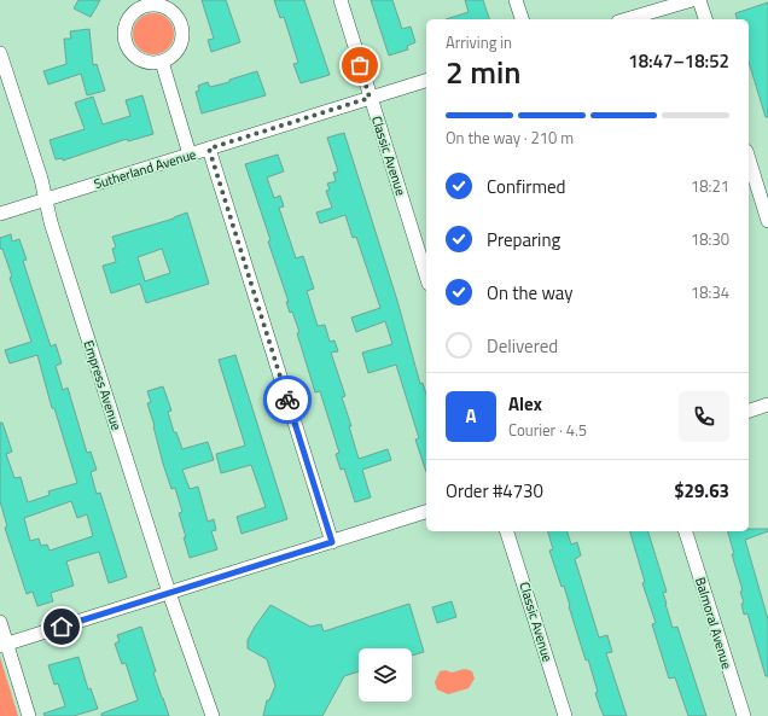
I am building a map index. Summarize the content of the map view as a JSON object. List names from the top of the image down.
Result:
{
  "streets": {
    "street": [
      "Classic Avenue",
      "Sutherland Avenue",
      "Empress Avenue",
      "Balmoral Avenue"
    ]
  },
  "crossings": [
    ["Classic Avenue", "Sutherland Avenue"],
    ["Sutherland Avenue", "Empress Avenue"]
  ],
  "page": {
    "heading": ["2 min", "Arriving in", "18:47–18:52"],
    "panel": [
      "Alex",
      "Courier · 4.5",
      "Order #4730",
      "$29.63"
    ],
    "bar": "On the way · 210 m",
    "list": [
      ["Confirmed", "18:21"],
      ["Preparing", "18:30"],
      ["On the way", "18:34"],
      "Delivered"
    ],
    "round": "A"
  }
}
